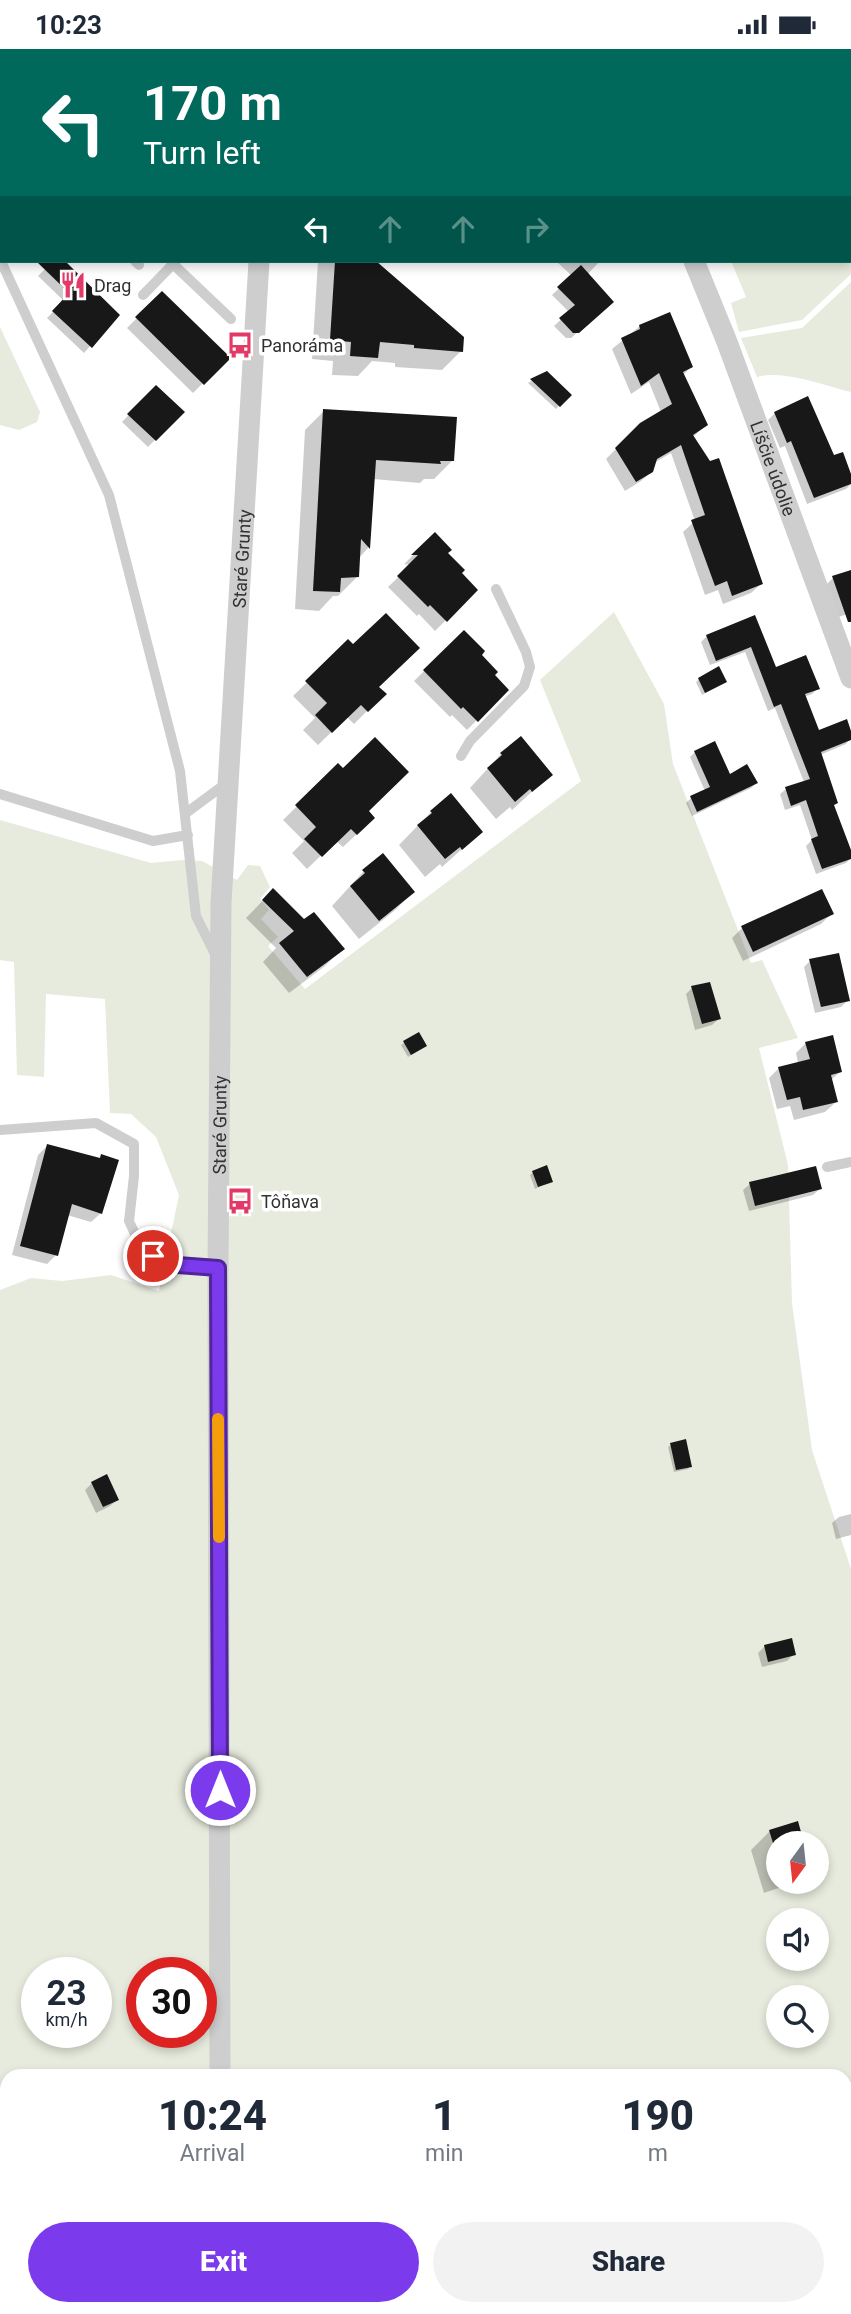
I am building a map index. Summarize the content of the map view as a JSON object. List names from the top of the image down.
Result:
{
  "streets": {
    "street": ["Líščie údolie", "Staré Grunty"]
  },
  "places": {
    "restaurant": ["Drag"],
    "bus stop": ["Panoráma", "Tôňava"]
  },
  "north": "bottom",
  "page": {
    "status": "10:23",
    "turn": ["170 m", "Turn left"],
    "speed": "23 km/h",
    "limit": "30",
    "eta": [
      "10:24",
      "Arrival",
      "1",
      "min",
      "190",
      "m"
    ],
    "buttons": ["Exit", "Share"]
  }
}
